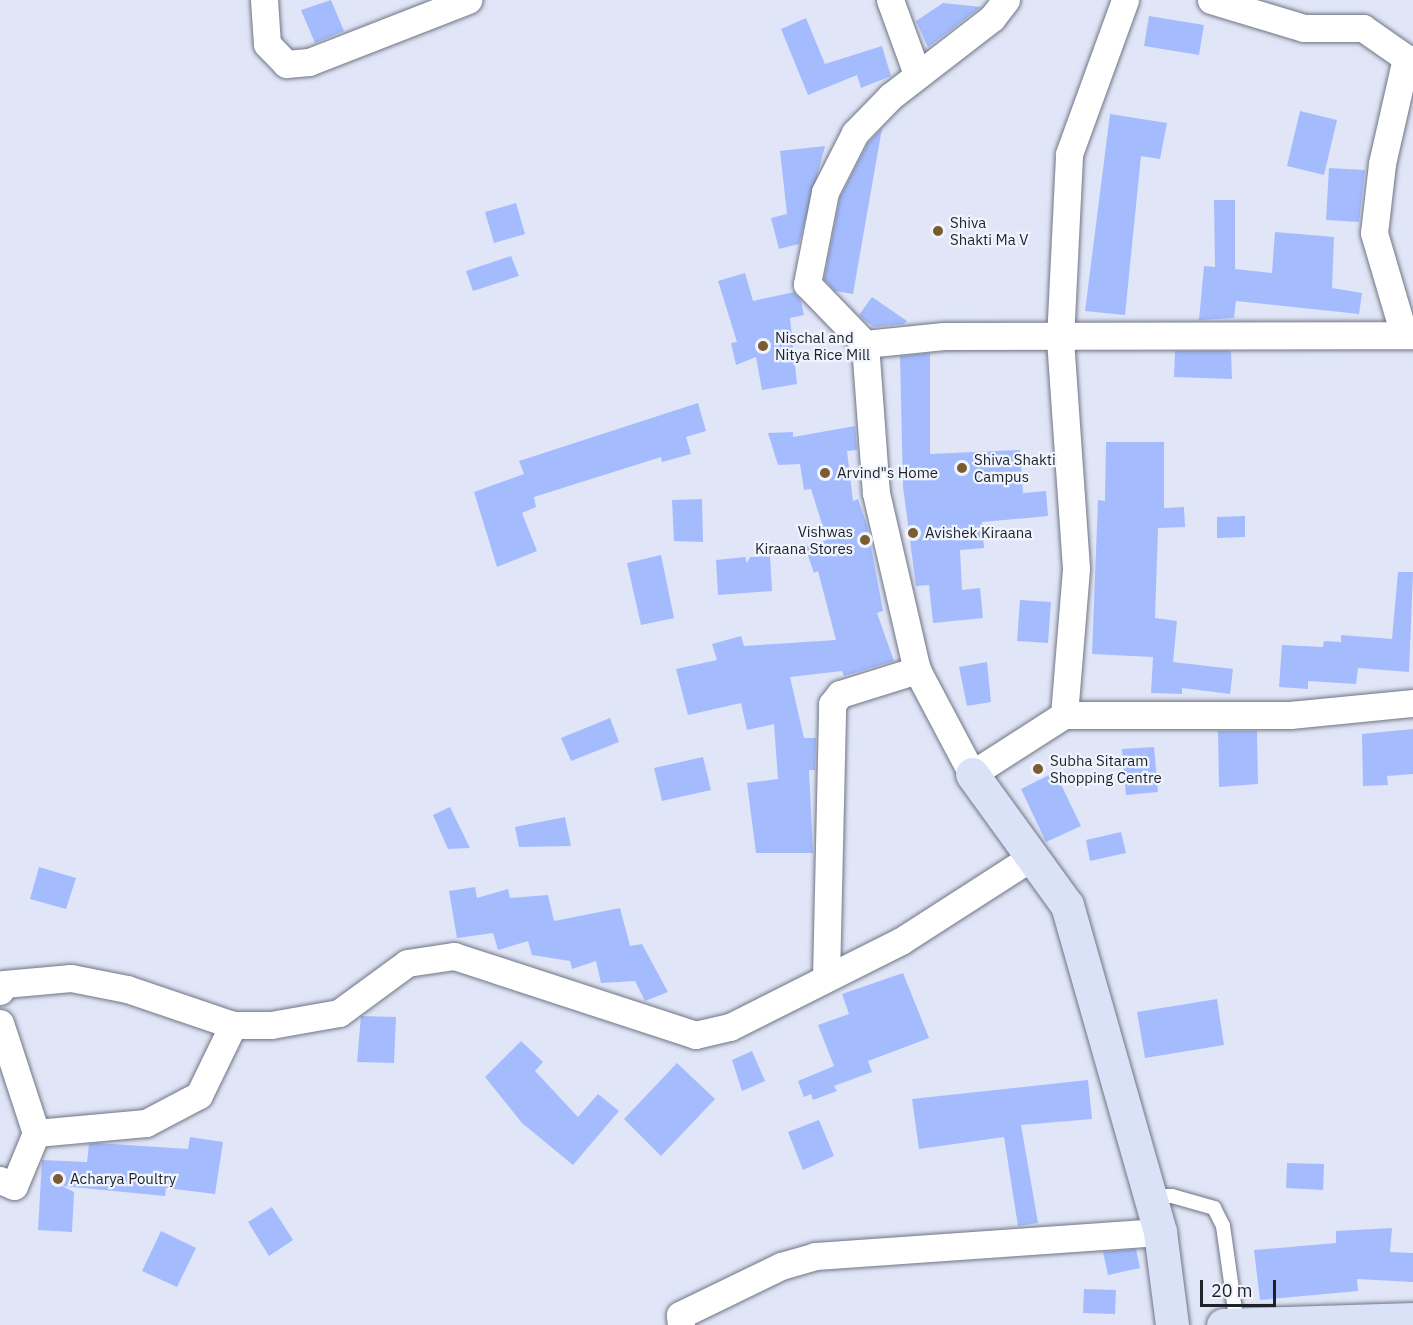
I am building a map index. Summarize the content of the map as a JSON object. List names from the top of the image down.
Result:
{
  "places": [
    "Shiva Shakti Ma V",
    "Nischal and Nitya Rice Mill",
    "Shiva Shakti Campus",
    "Arvind\"s Home",
    "Avishek Kiraana",
    "Vishwas Kiraana Stores",
    "Subha Sitaram Shopping Centre",
    "Acharya Poultry"
  ],
  "scale_bar": "20 m"
}
